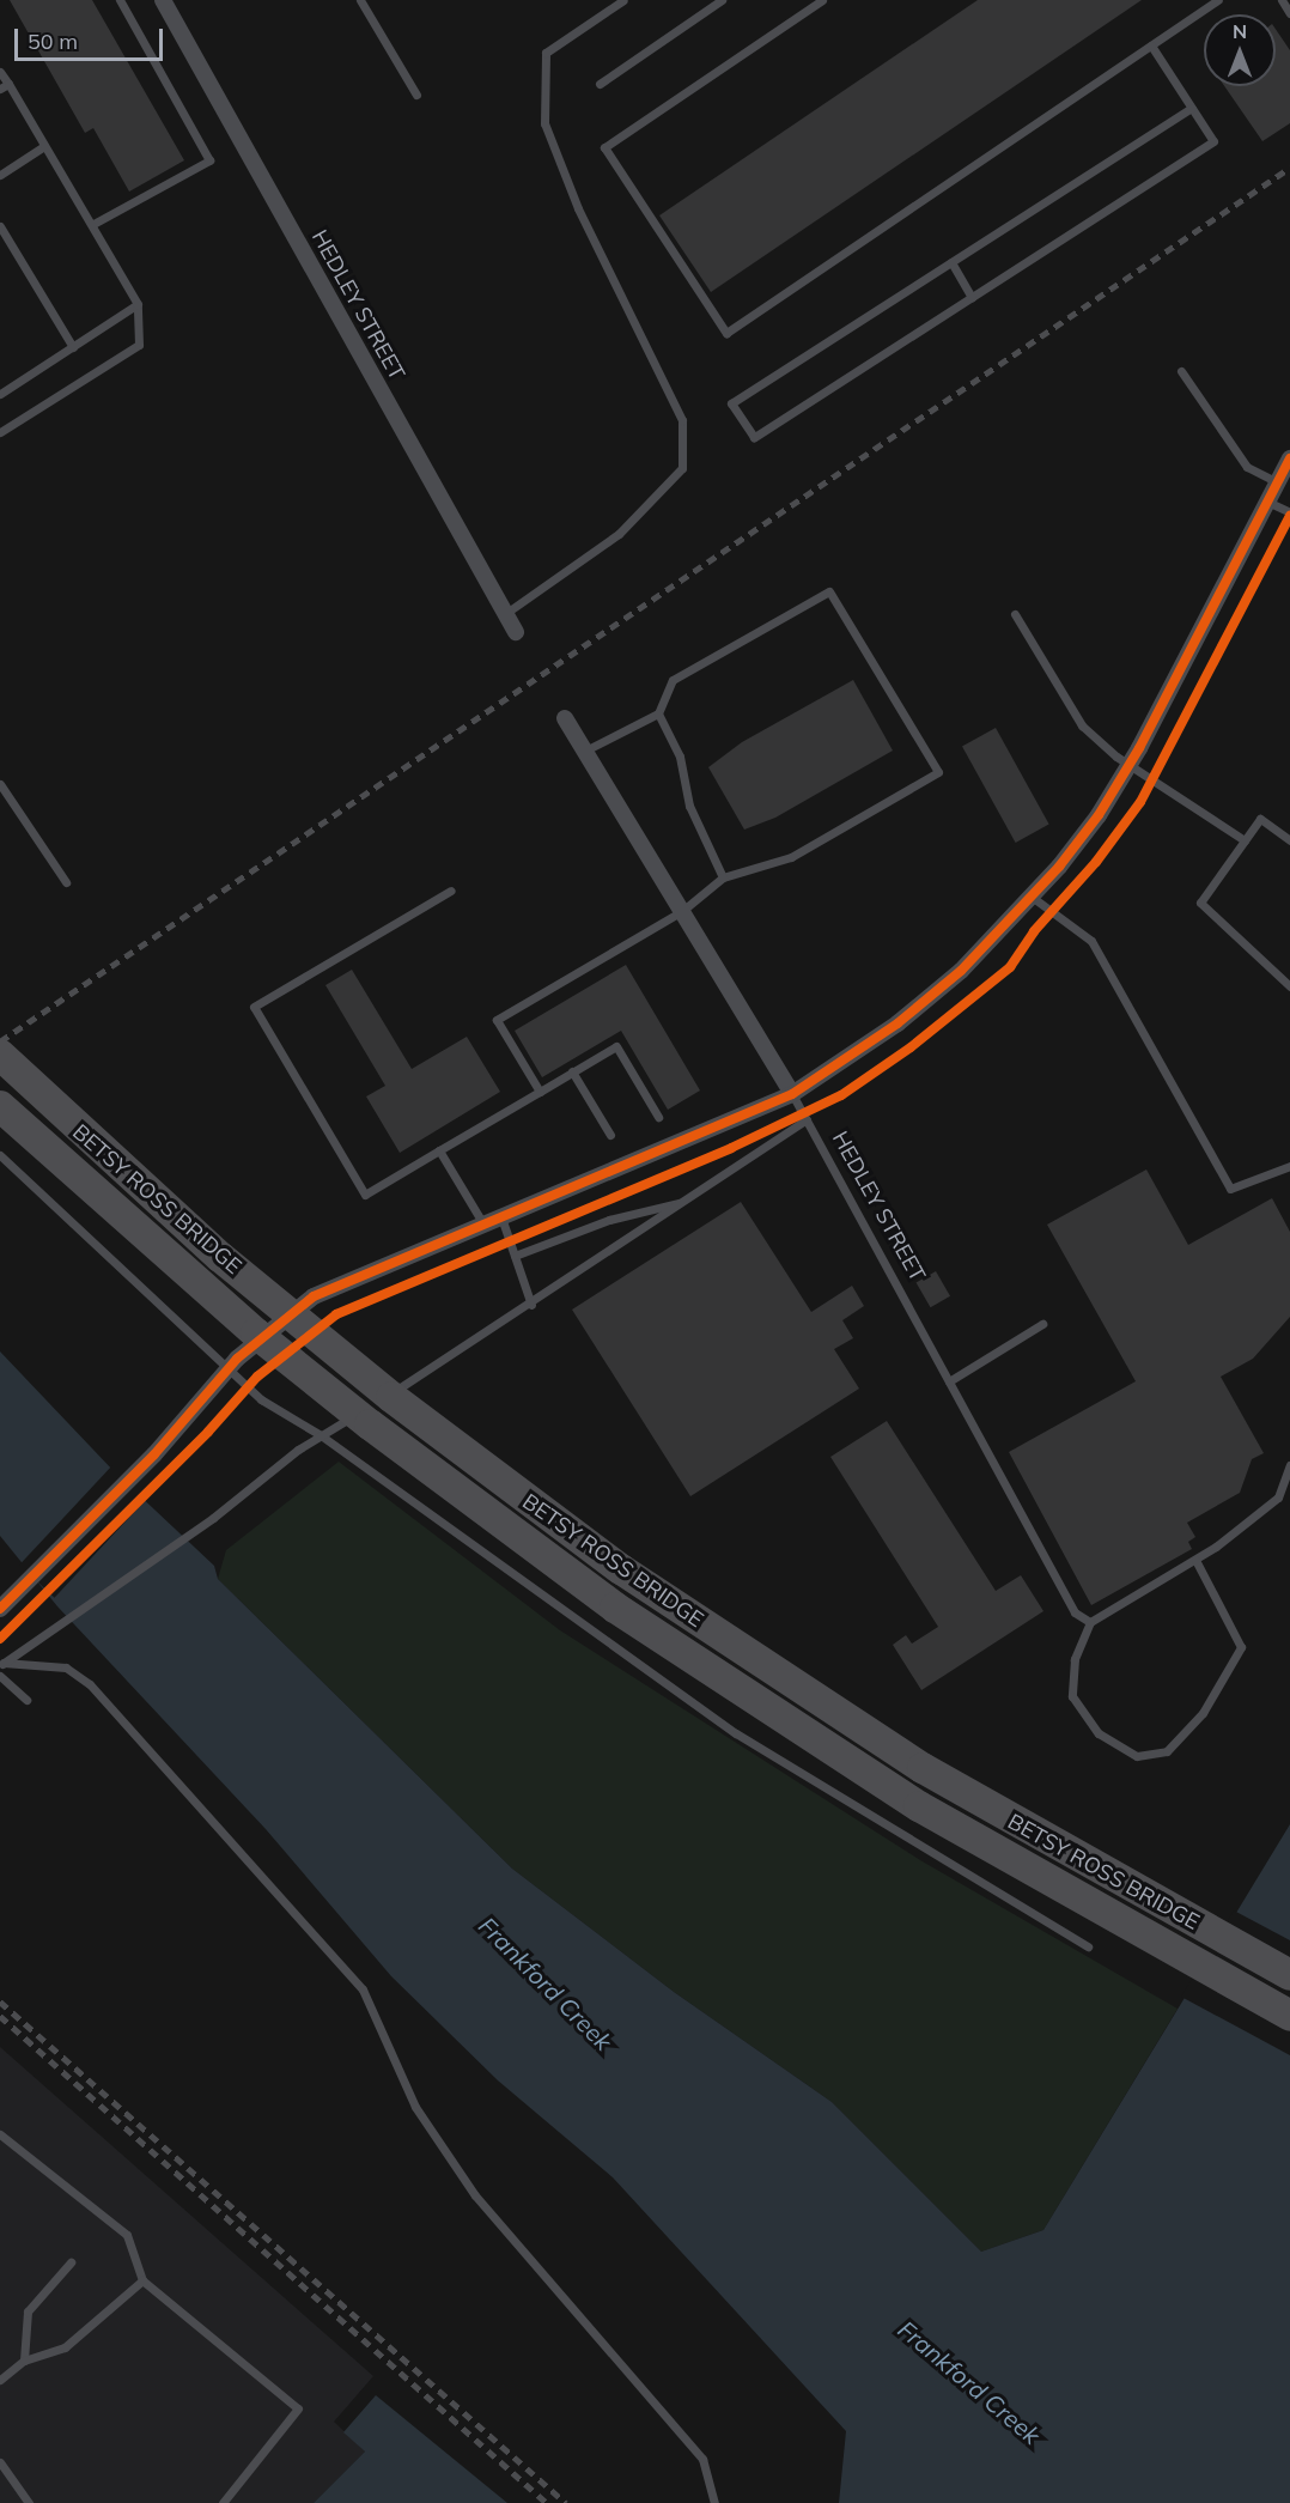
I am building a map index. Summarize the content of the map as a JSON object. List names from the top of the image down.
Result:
{
  "streets": {
    "highway": ["BETSY ROSS BRIDGE"],
    "street": ["HEDLEY STREET"]
  },
  "water": ["Frankford Creek"],
  "scale_bar": "50 m",
  "north": "top"
}
